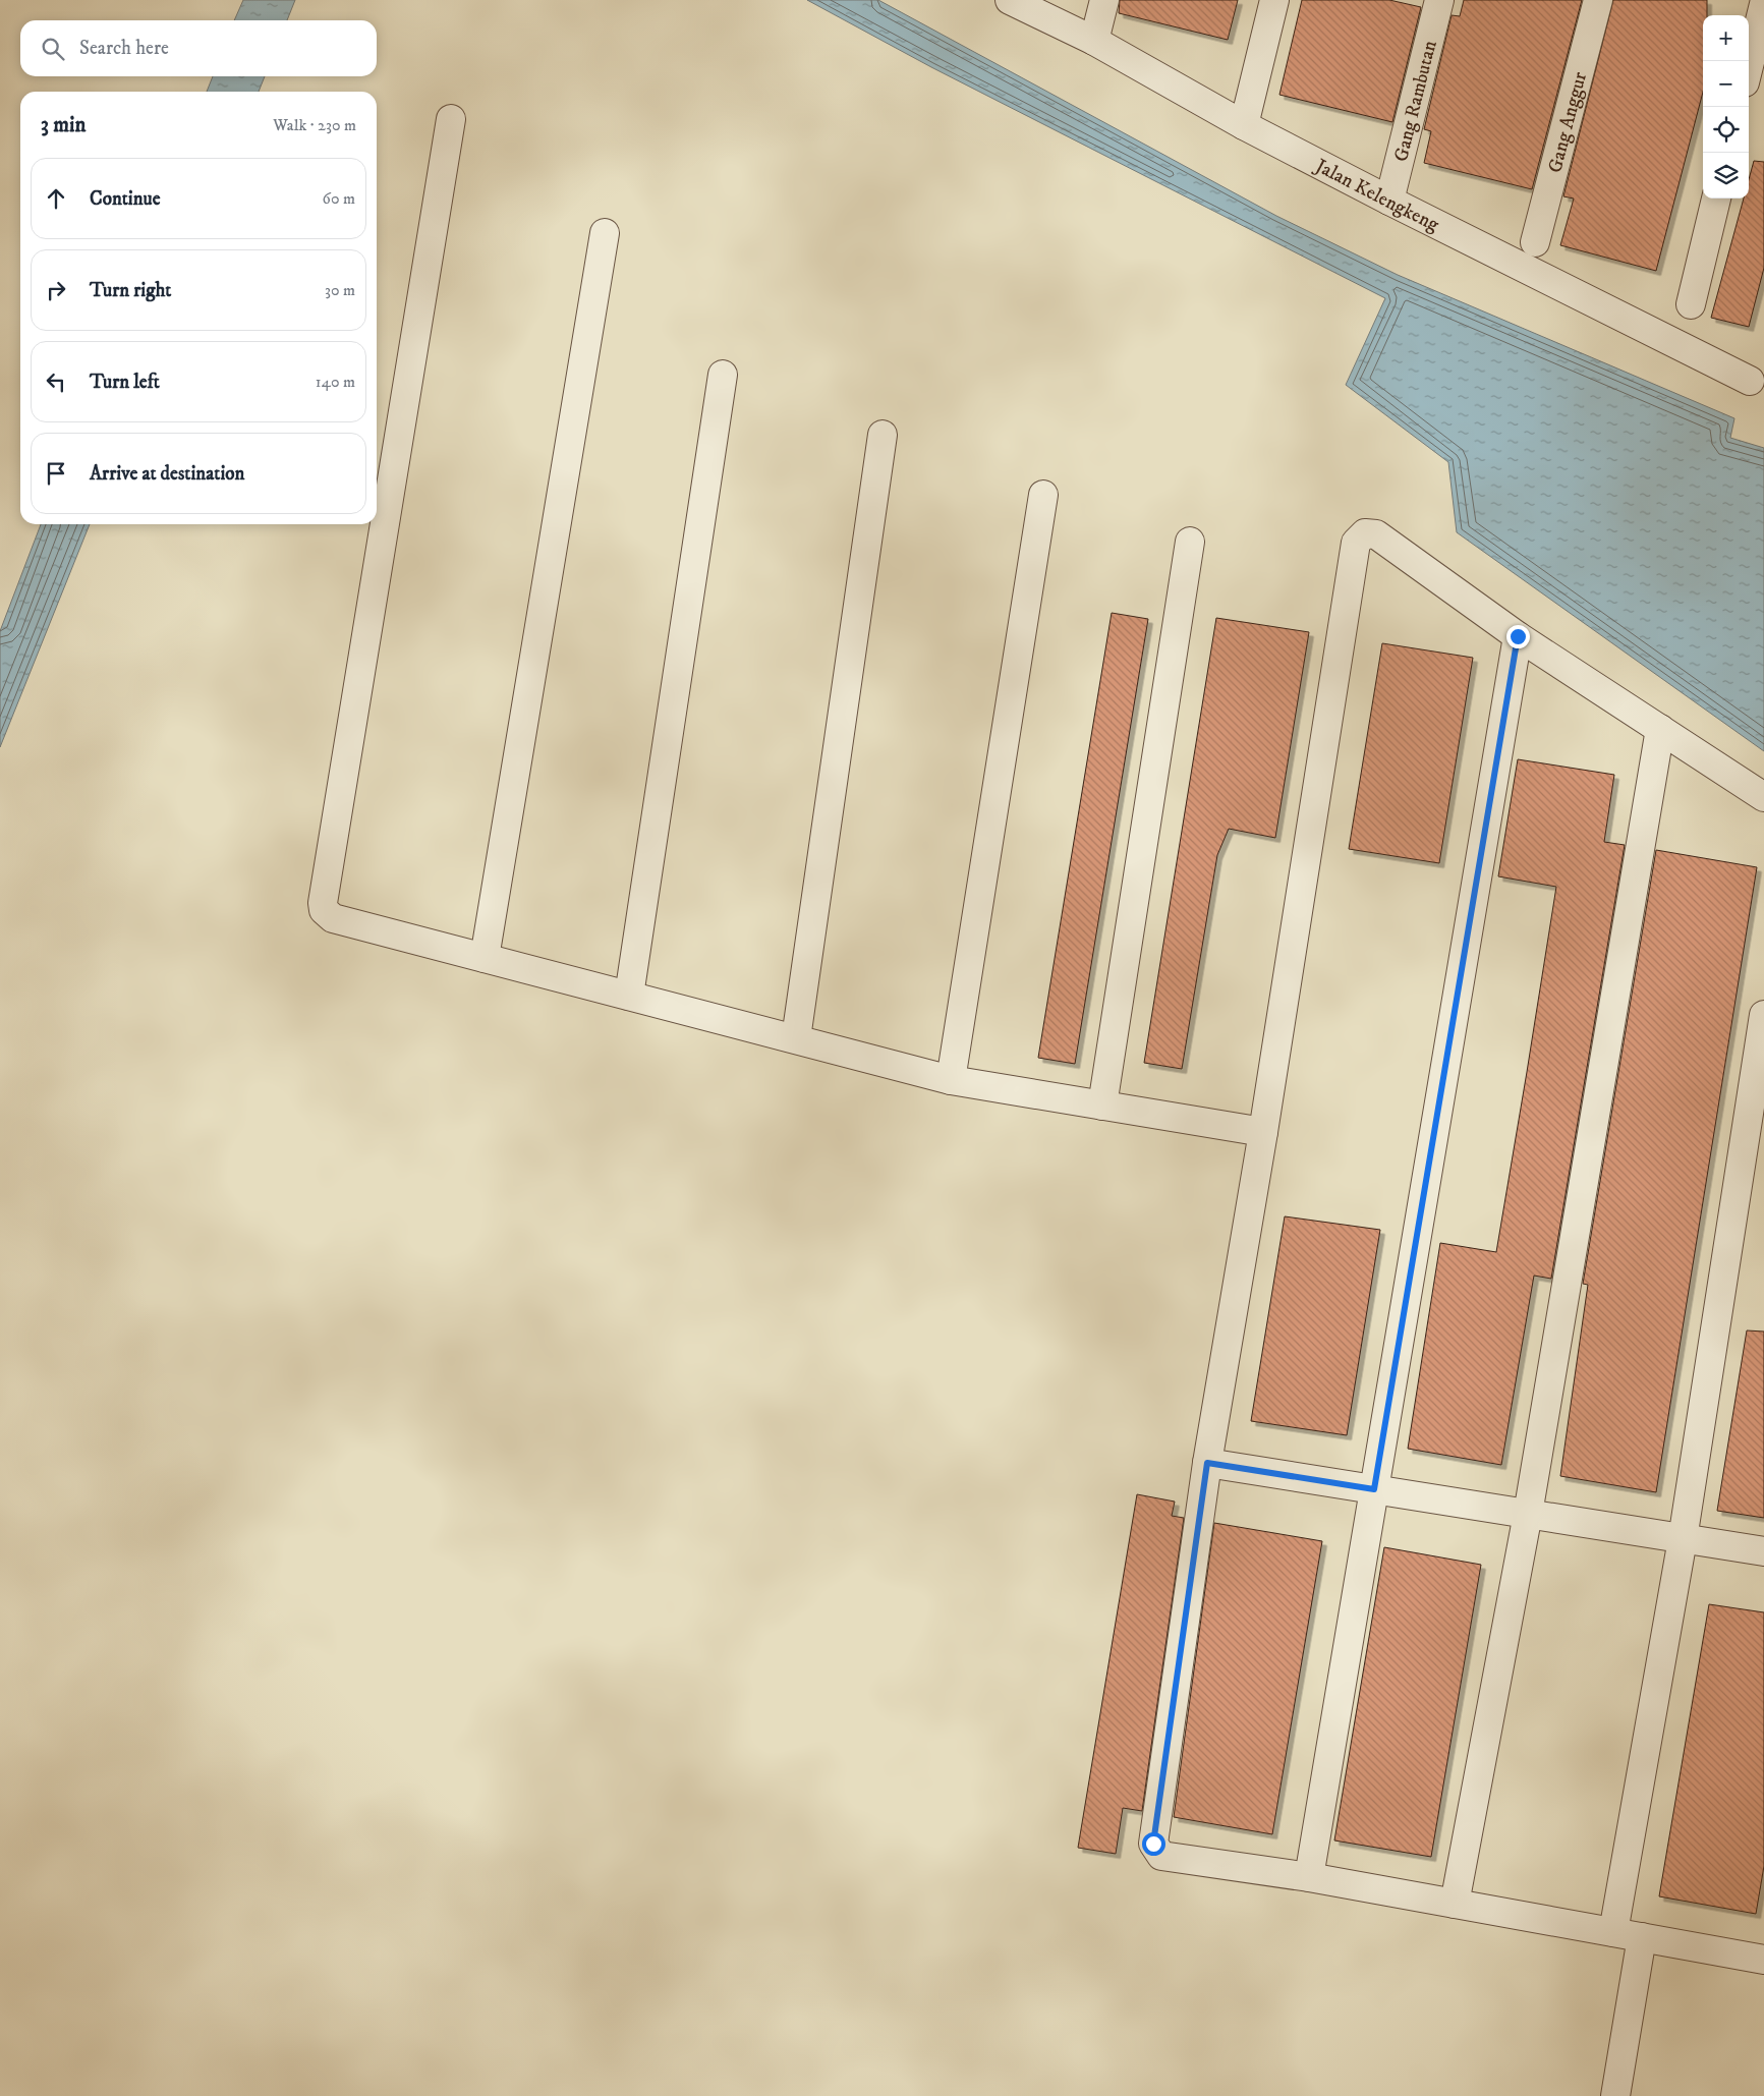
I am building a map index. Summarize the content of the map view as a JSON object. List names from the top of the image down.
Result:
{
  "streets": {
    "street": ["Gang Rambutan", "Gang Anggur", "Jalan Kelengkeng"]
  },
  "crossings": [
    ["Gang Rambutan", "Jalan Kelengkeng"]
  ],
  "page": {
    "map_buttons": ["+", "−"],
    "search": "Search here",
    "heading": ["3 min", "Walk · 230 m"],
    "list": [
      ["Continue", "60 m"],
      ["Turn right", "30 m"],
      ["Turn left", "140 m"],
      "Arrive at destination"
    ]
  }
}
